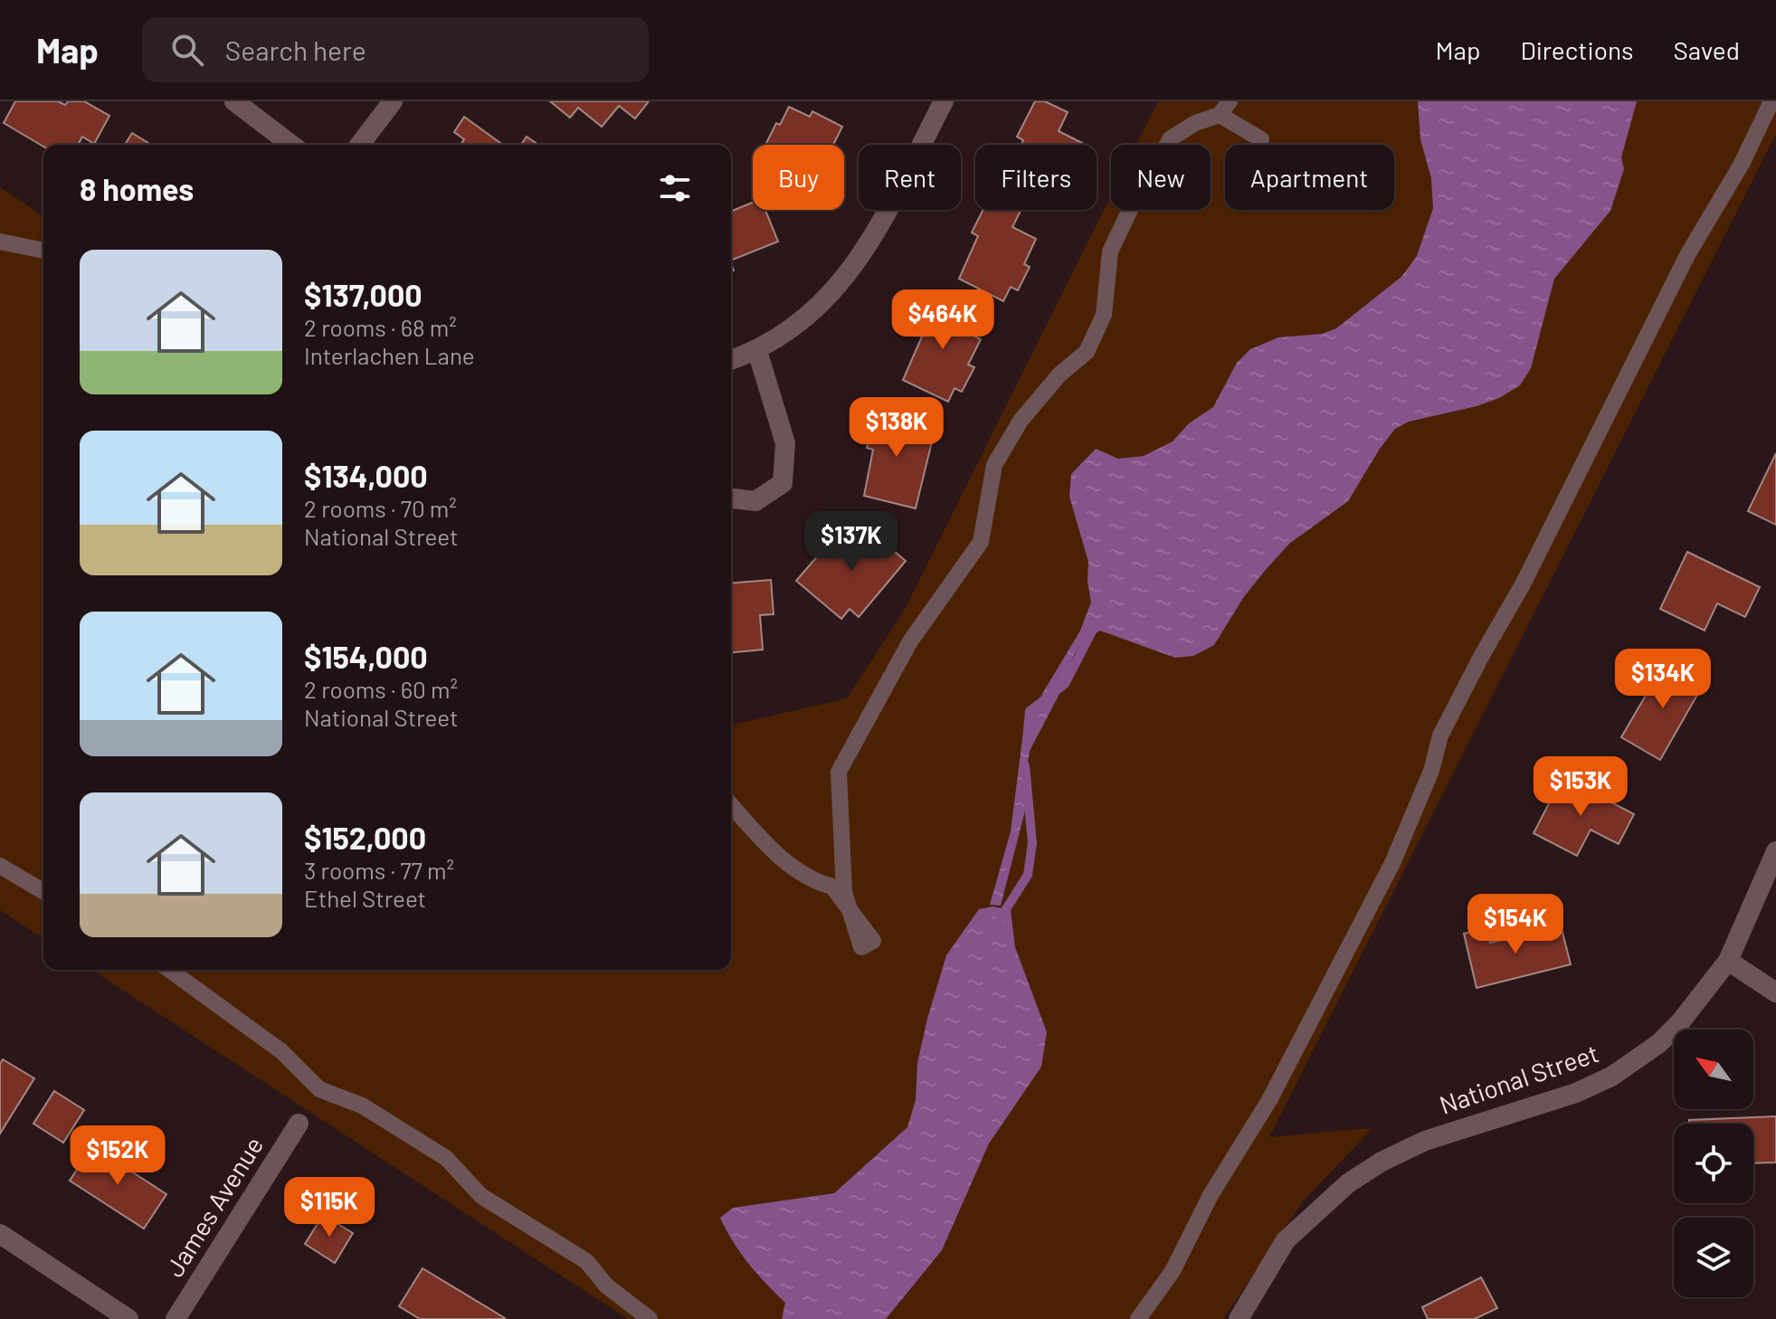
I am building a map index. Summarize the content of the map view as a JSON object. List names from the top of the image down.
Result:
{
  "streets": {
    "street": ["National Street", "James Avenue"]
  },
  "north": "top left",
  "page": {
    "header": "Map",
    "search": "Search here",
    "nav": ["Map", "Directions", "Saved"],
    "chip": [
      "Buy",
      "Rent",
      "Filters",
      "New",
      "Apartment"
    ],
    "heading": "8 homes",
    "list": [
      {
        "name": "$137,000",
        "note": "2 rooms · 68 m² · Interlachen Lane"
      },
      {
        "name": "$134,000",
        "note": "2 rooms · 70 m² · National Street"
      },
      {
        "name": "$154,000",
        "note": "2 rooms · 60 m² · National Street"
      },
      {
        "name": "$152,000",
        "note": "3 rooms · 77 m² · Ethel Street"
      }
    ],
    "price": [
      "$464K",
      "$138K",
      "$137K",
      "$134K",
      "$153K",
      "$154K",
      "$152K",
      "$115K"
    ]
  }
}
